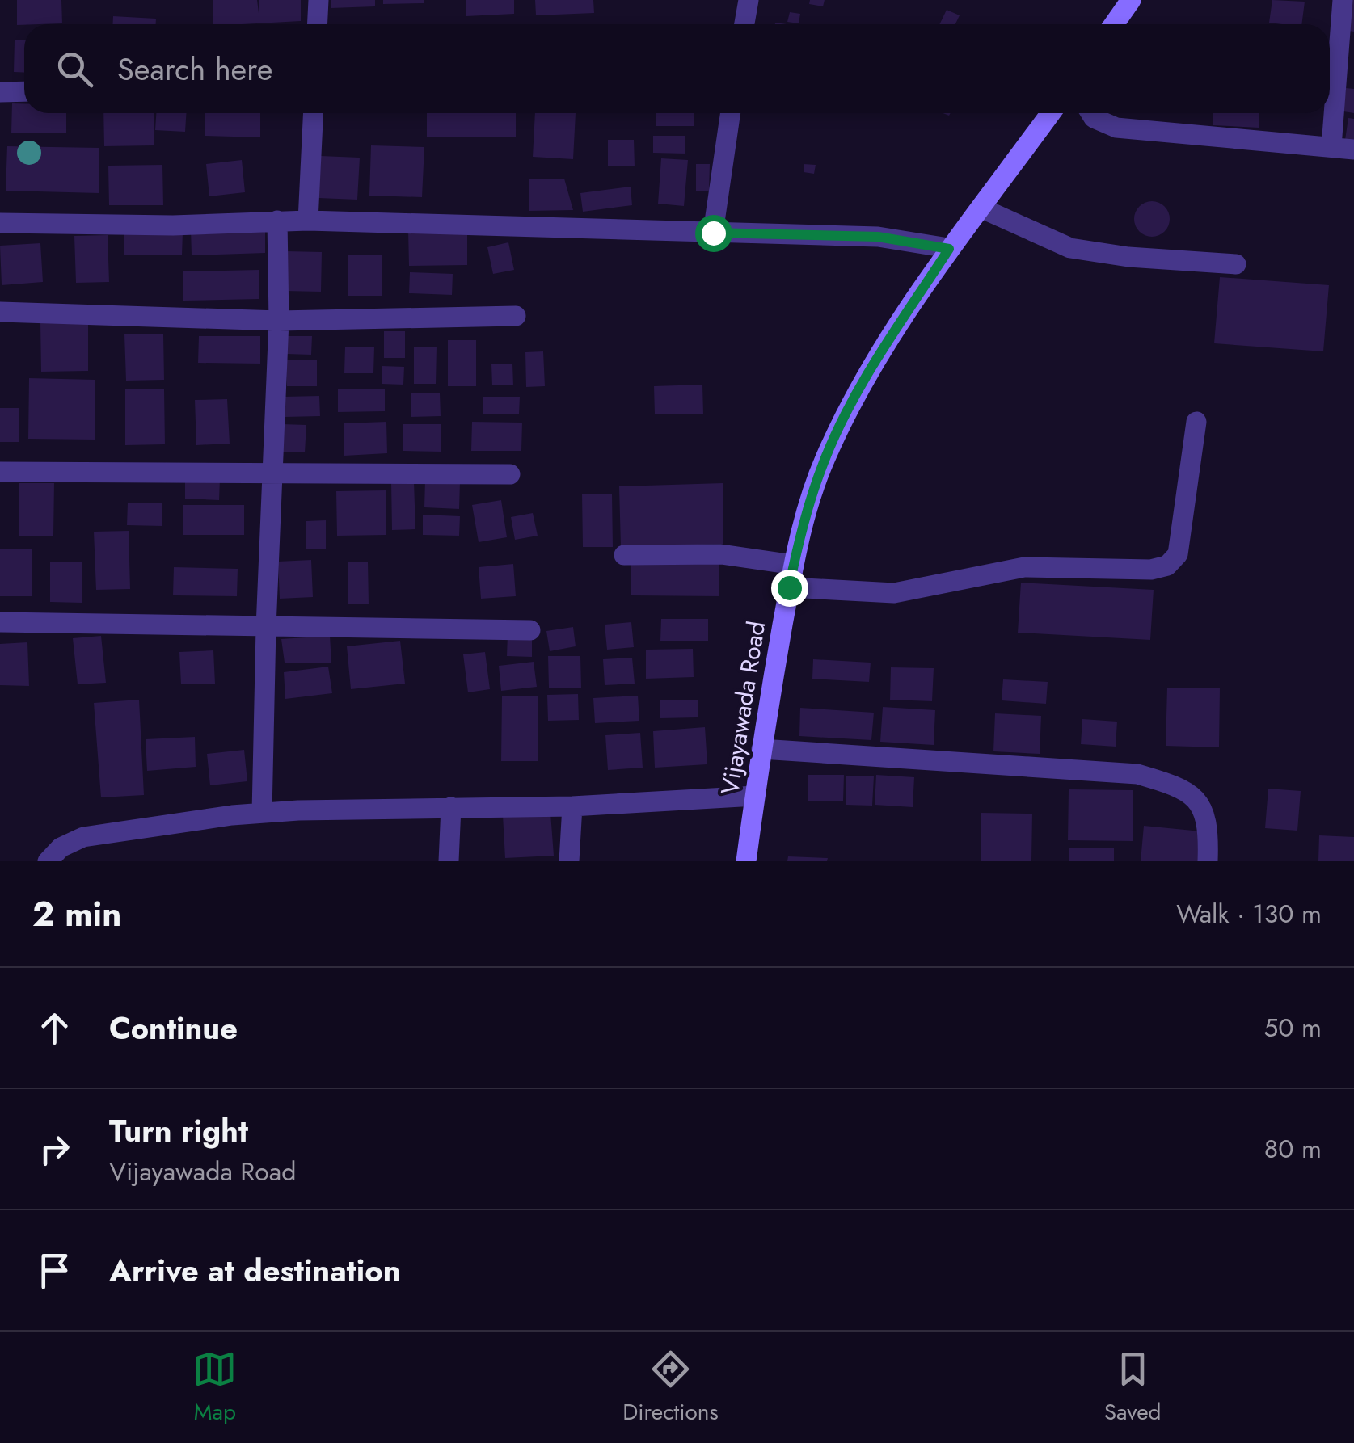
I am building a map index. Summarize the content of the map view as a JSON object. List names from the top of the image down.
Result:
{
  "streets": {
    "main road": ["Vijayawada Road"]
  },
  "page": {
    "search": "Search here",
    "heading": ["2 min", "Walk · 130 m"],
    "list": [
      ["Continue", "50 m"],
      ["Turn right", "Vijayawada Road", "80 m"],
      "Arrive at destination"
    ],
    "nav": ["Map", "Directions", "Saved"]
  }
}
